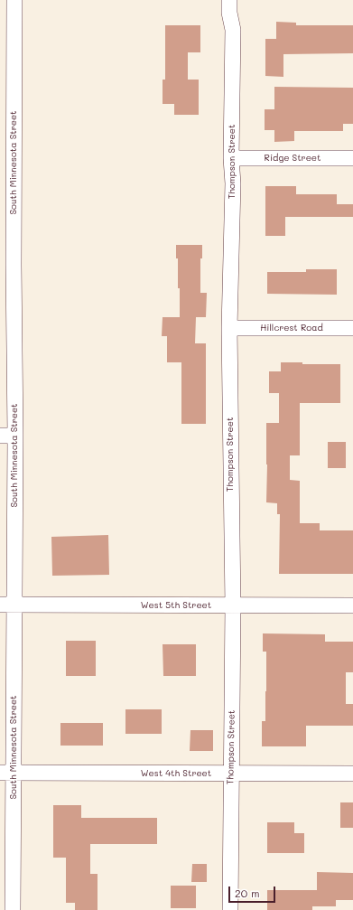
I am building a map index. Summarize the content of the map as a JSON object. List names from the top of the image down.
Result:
{
  "streets": {
    "street": [
      "Ridge Street",
      "Thompson Street",
      "South Minnesota Street",
      "Hillcrest Road",
      "West 5th Street",
      "West 4th Street"
    ]
  },
  "crossings": [
    ["Ridge Street", "Thompson Street"],
    ["Thompson Street", "Hillcrest Road"],
    ["Thompson Street", "West 5th Street"],
    ["Thompson Street", "West 4th Street"],
    ["South Minnesota Street", "West 5th Street"],
    ["South Minnesota Street", "West 4th Street"]
  ],
  "scale_bar": "20 m"
}
